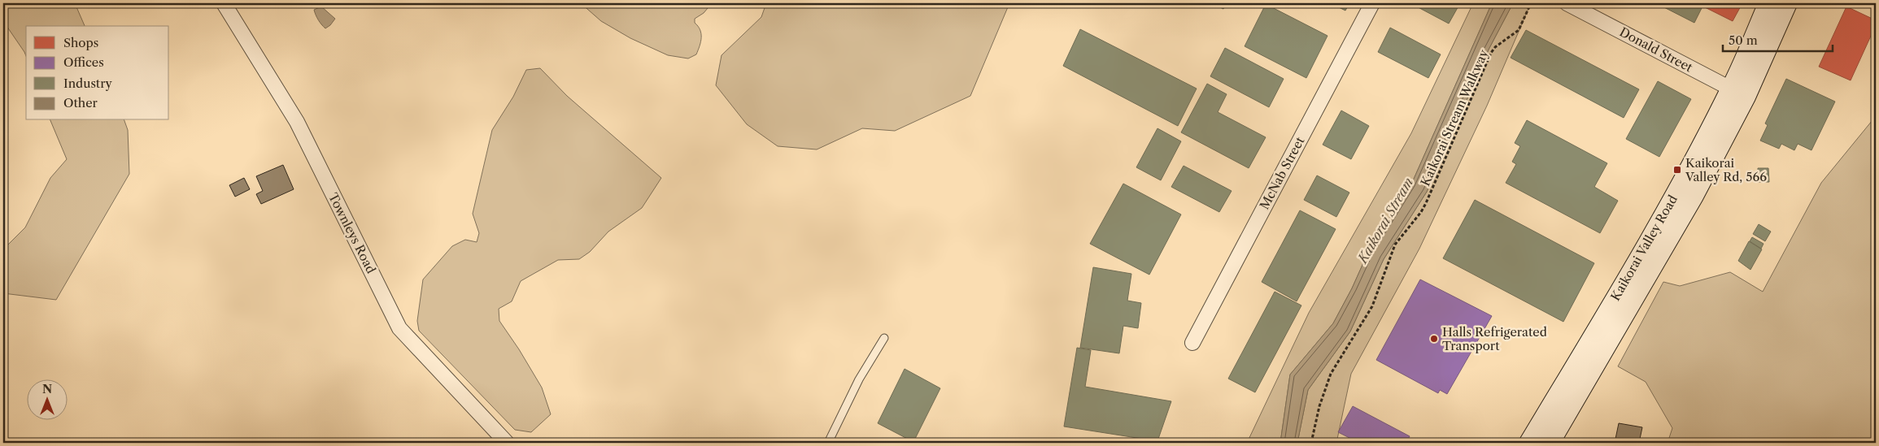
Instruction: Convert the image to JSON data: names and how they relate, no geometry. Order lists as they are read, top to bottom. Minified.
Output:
{"streets":{"main road":["Kaikorai Valley Road"],"street":["Donald Street","McNab Street","Townleys Road"],"path":["Kaikorai Stream Walkway"]},"crossings":[["Donald Street","Kaikorai Valley Road"]],"water":["Kaikorai Stream"],"places":{"transit":["Kaikorai Valley Rd, 566"],"other":["Halls Refrigerated Transport"]},"legend":["Shops","Offices","Industry","Other"],"scale_bar":"50 m","north":"top"}
